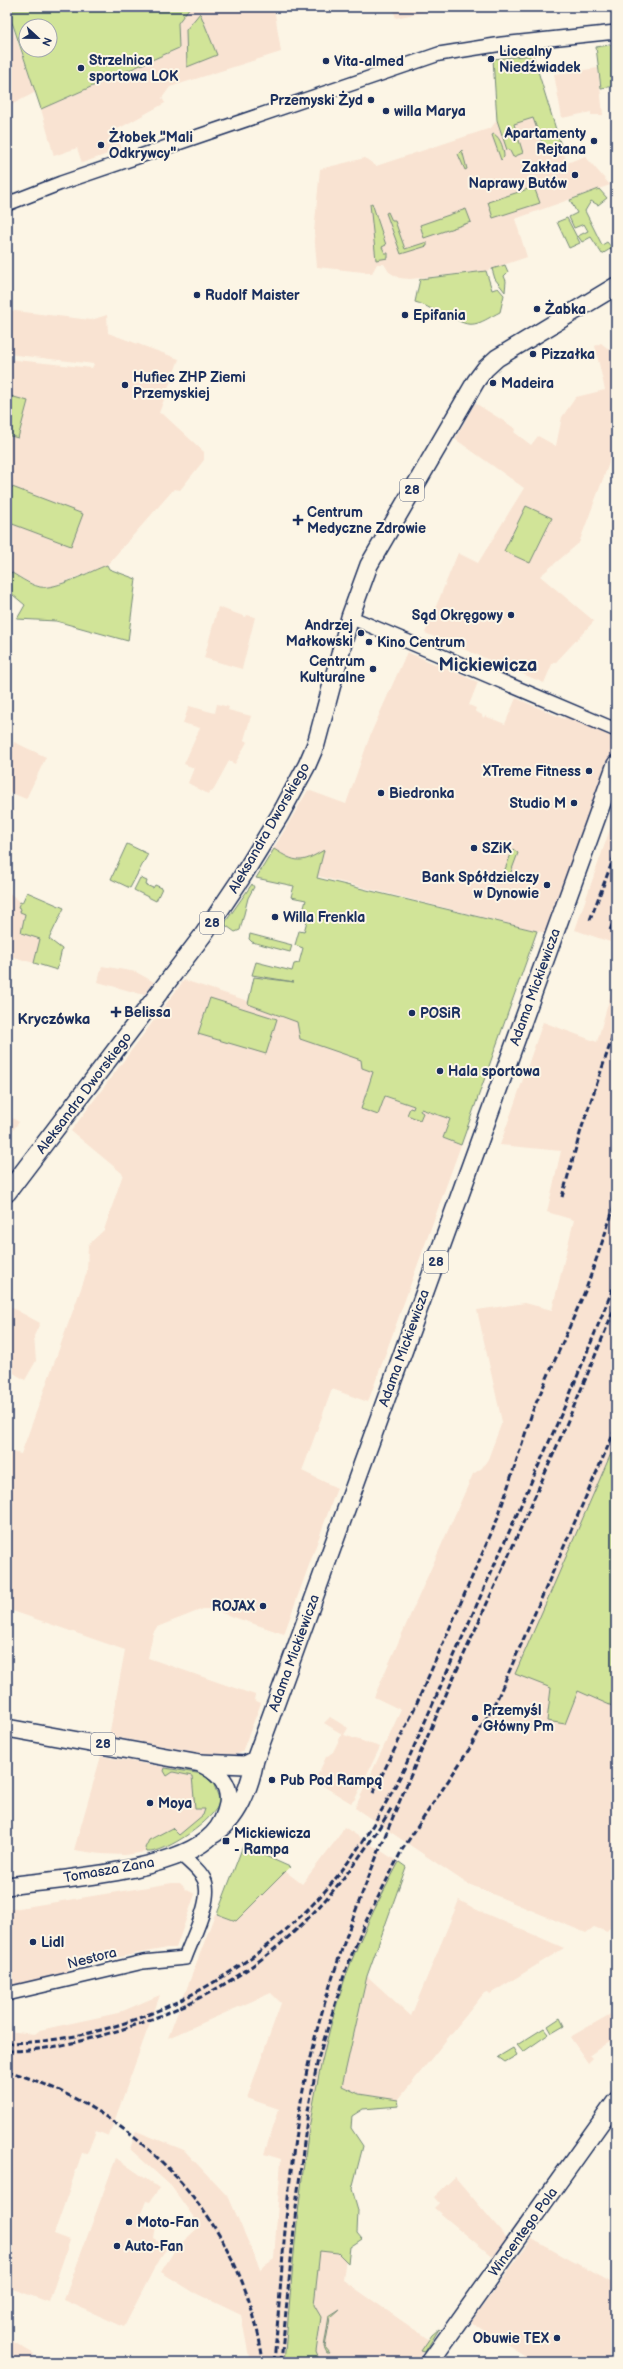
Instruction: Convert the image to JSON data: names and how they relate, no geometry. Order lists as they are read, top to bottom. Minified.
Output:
{"streets":{"main road":["28","Aleksandra Dworskiego","Adama Mickiewicza","Tomasza Zana","Wincentego Pola"],"street":["Nestora"]},"crossings":[["28","Tomasza Zana"],["Adama Mickiewicza","Tomasza Zana"],["Tomasza Zana","Nestora"]],"districts":["Mickiewicza","Kryczówka"],"places":{"other":["Licealny Niedźwiadek","Vita-almed","Strzelnica sportowa LOK","Przemyski Żyd","willa Marya","Apartamenty Rejtana","Żłobek \"Mali Odkrywcy\"","Zakład Naprawy Butów","Rudolf Maister","Żabka","Epifania","Pizzałka","Madeira","Hufiec ZHP Ziemi Przemyskiej","Sąd Okręgowy","Andrzej Małkowski","Kino Centrum","Centrum Kulturalne","XTreme Fitness","Biedronka","Studio M","SZiK","Bank Spółdzielczy w Dynowie","Willa Frenkla","POSiR","Hala sportowa","ROJAX","Przemyśl Główny Pm","Pub Pod Rampą","Moya","Lidl","Moto-Fan","Auto-Fan","Obuwie TEX"],"health":["Centrum Medyczne Zdrowie","Belissa"],"transit":["Mickiewicza - Rampa"]},"north":"right"}
